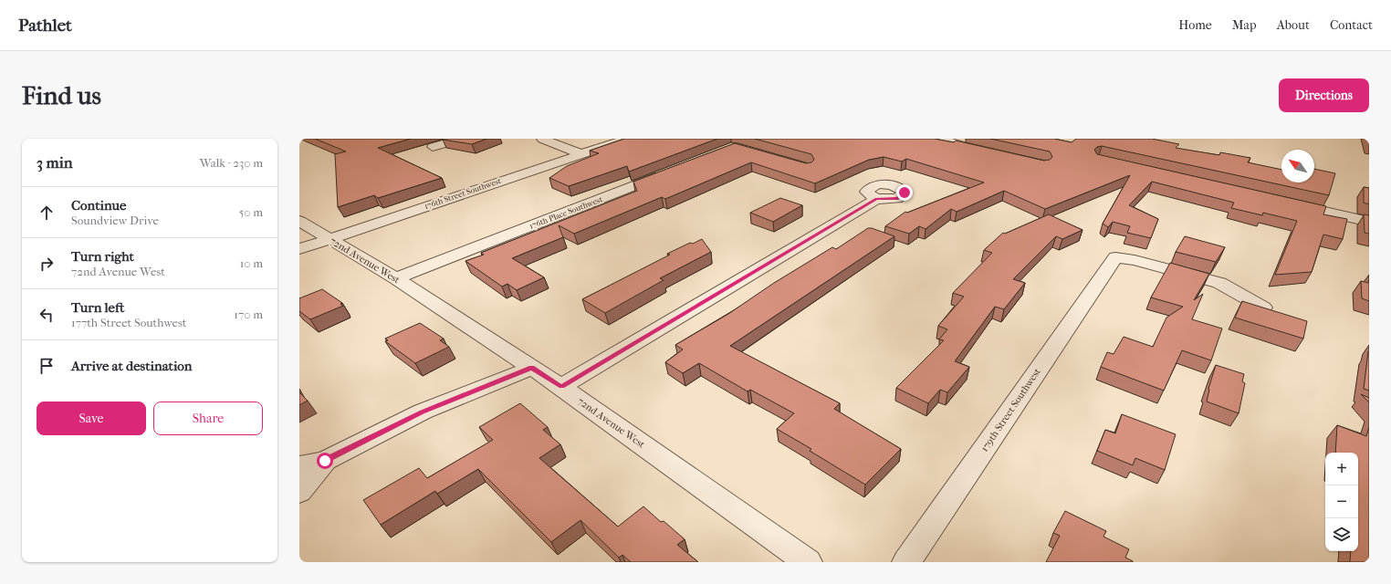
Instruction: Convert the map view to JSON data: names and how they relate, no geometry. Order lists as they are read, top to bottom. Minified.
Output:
{"streets":{"street":["176th Street Southwest","176th Place Southwest","72nd Avenue West","179th Street Southwest"]},"crossings":[["176th Street Southwest","72nd Avenue West"],["176th Place Southwest","72nd Avenue West"]],"north":"top left","page":{"header":"Pathlet","nav":["Home","Map","About","Contact"],"buttons":["Directions",["Save","Share"]],"title":"Find us","heading":["3 min","Walk · 230 m"],"list":[["Continue","Soundview Drive","50 m"],["Turn right","72nd Avenue West","10 m"],["Turn left","177th Street Southwest","170 m"],"Arrive at destination"],"map_buttons":["+","−"]}}
